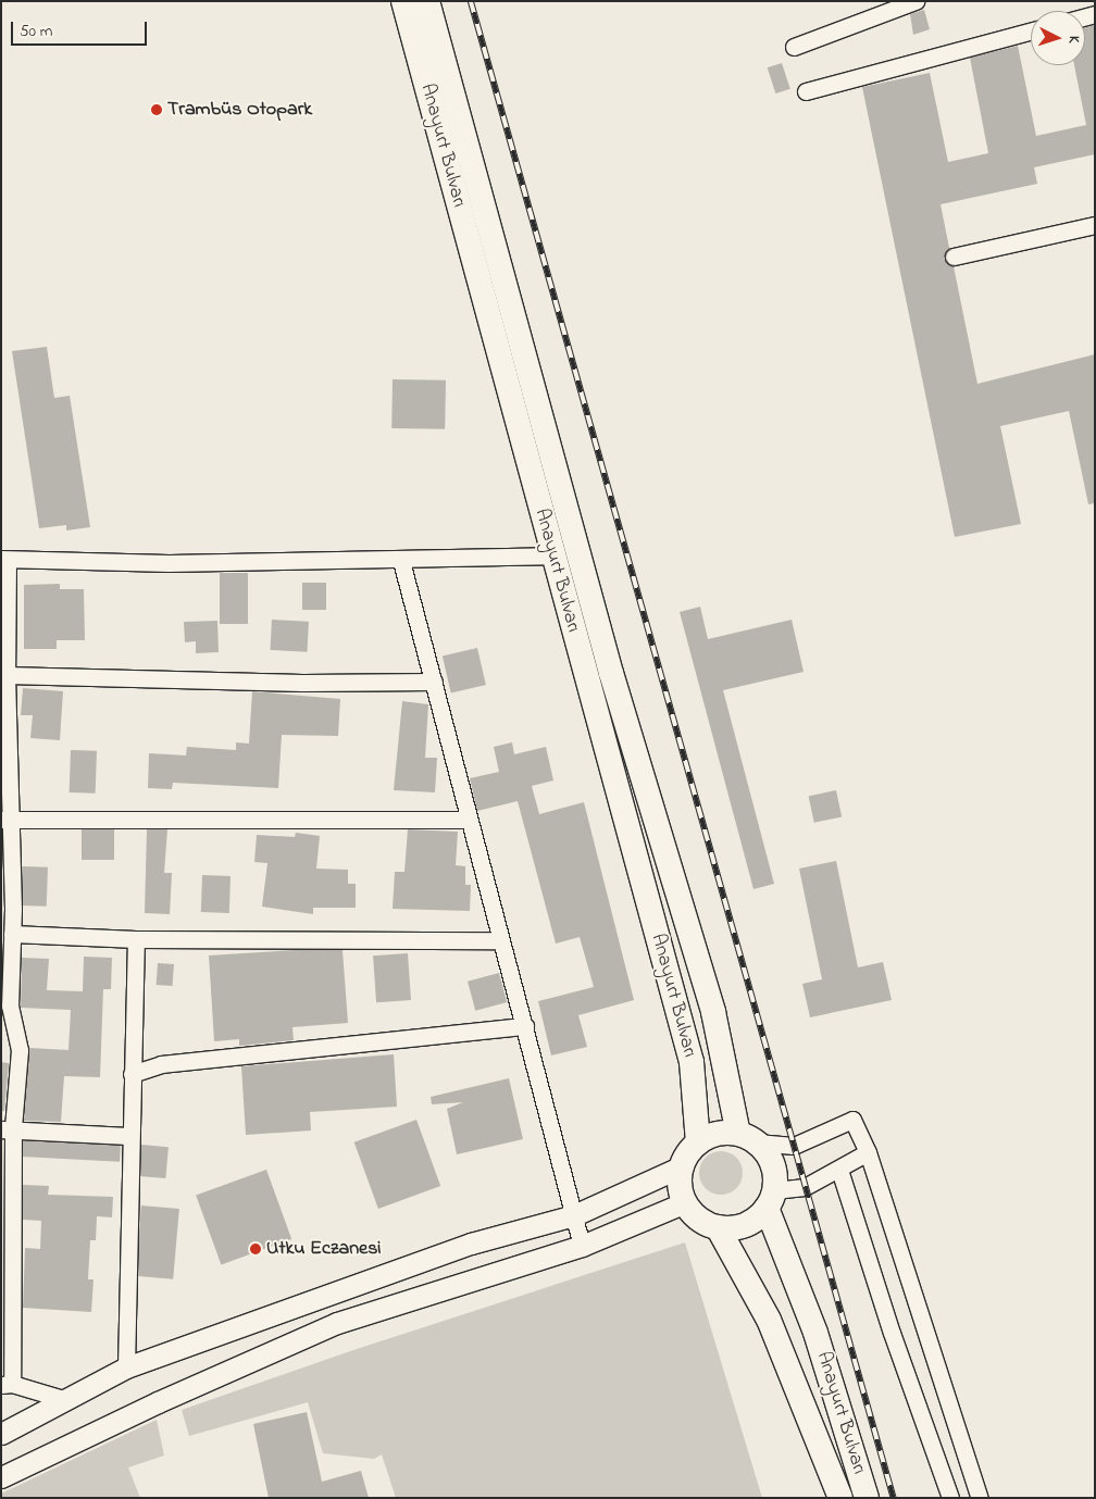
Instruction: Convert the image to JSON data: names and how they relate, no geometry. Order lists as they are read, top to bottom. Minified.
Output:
{"streets":{"main road":["Anayurt Bulvarı"]},"places":["Trambüs Otopark","Utku Eczanesi"],"scale_bar":"50 m","north":"right"}
